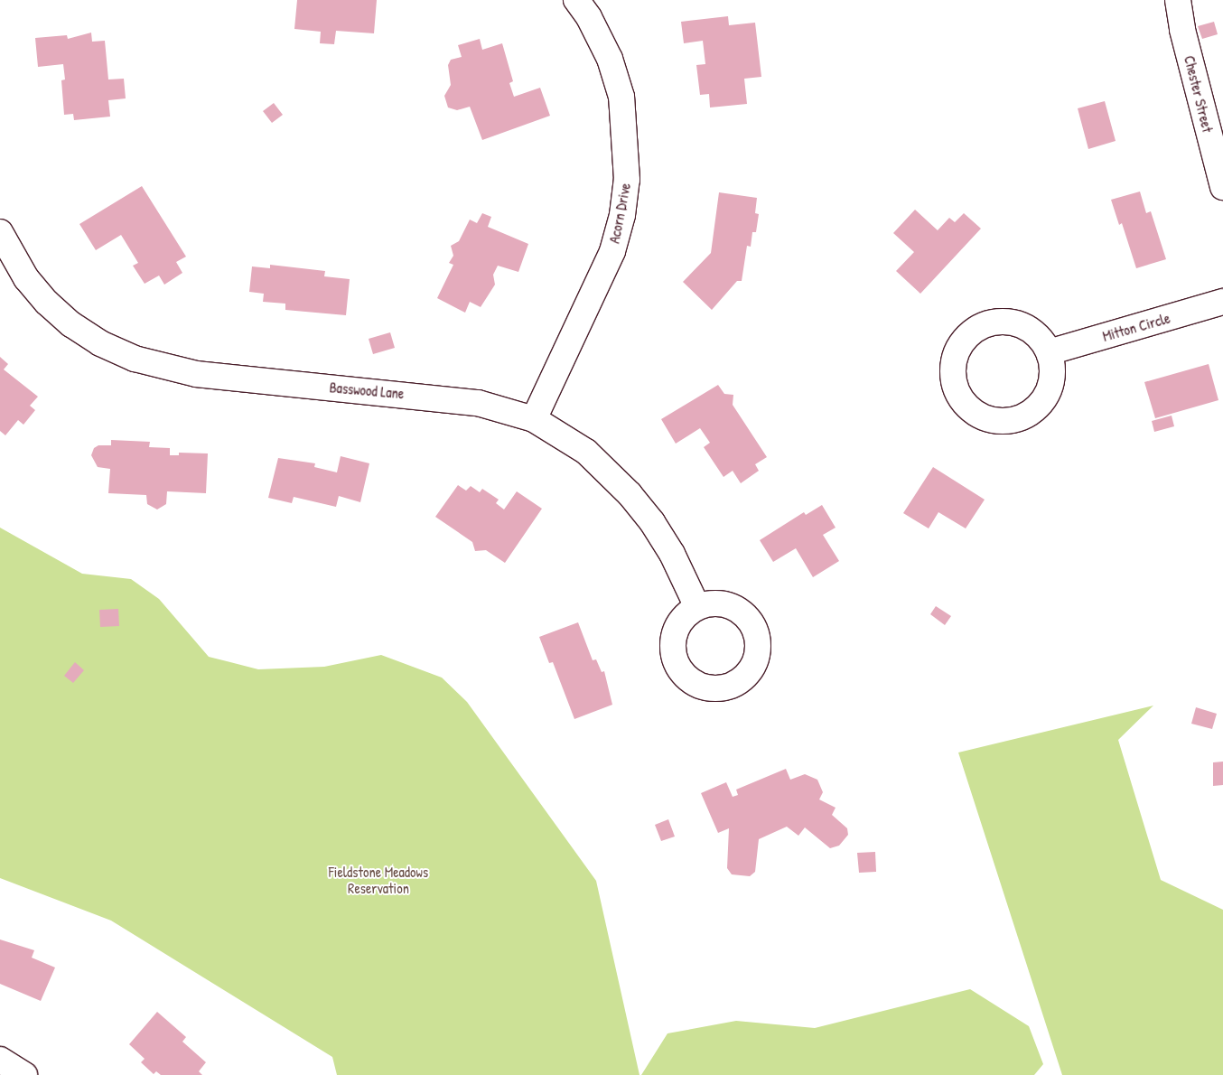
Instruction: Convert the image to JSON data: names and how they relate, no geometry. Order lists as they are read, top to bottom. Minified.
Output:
{"streets":{"street":["Chester Street","Acorn Drive","Mitton Circle","Basswood Lane"]},"crossings":[["Acorn Drive","Basswood Lane"]],"parks":["Fieldstone Meadows Reservation"]}
